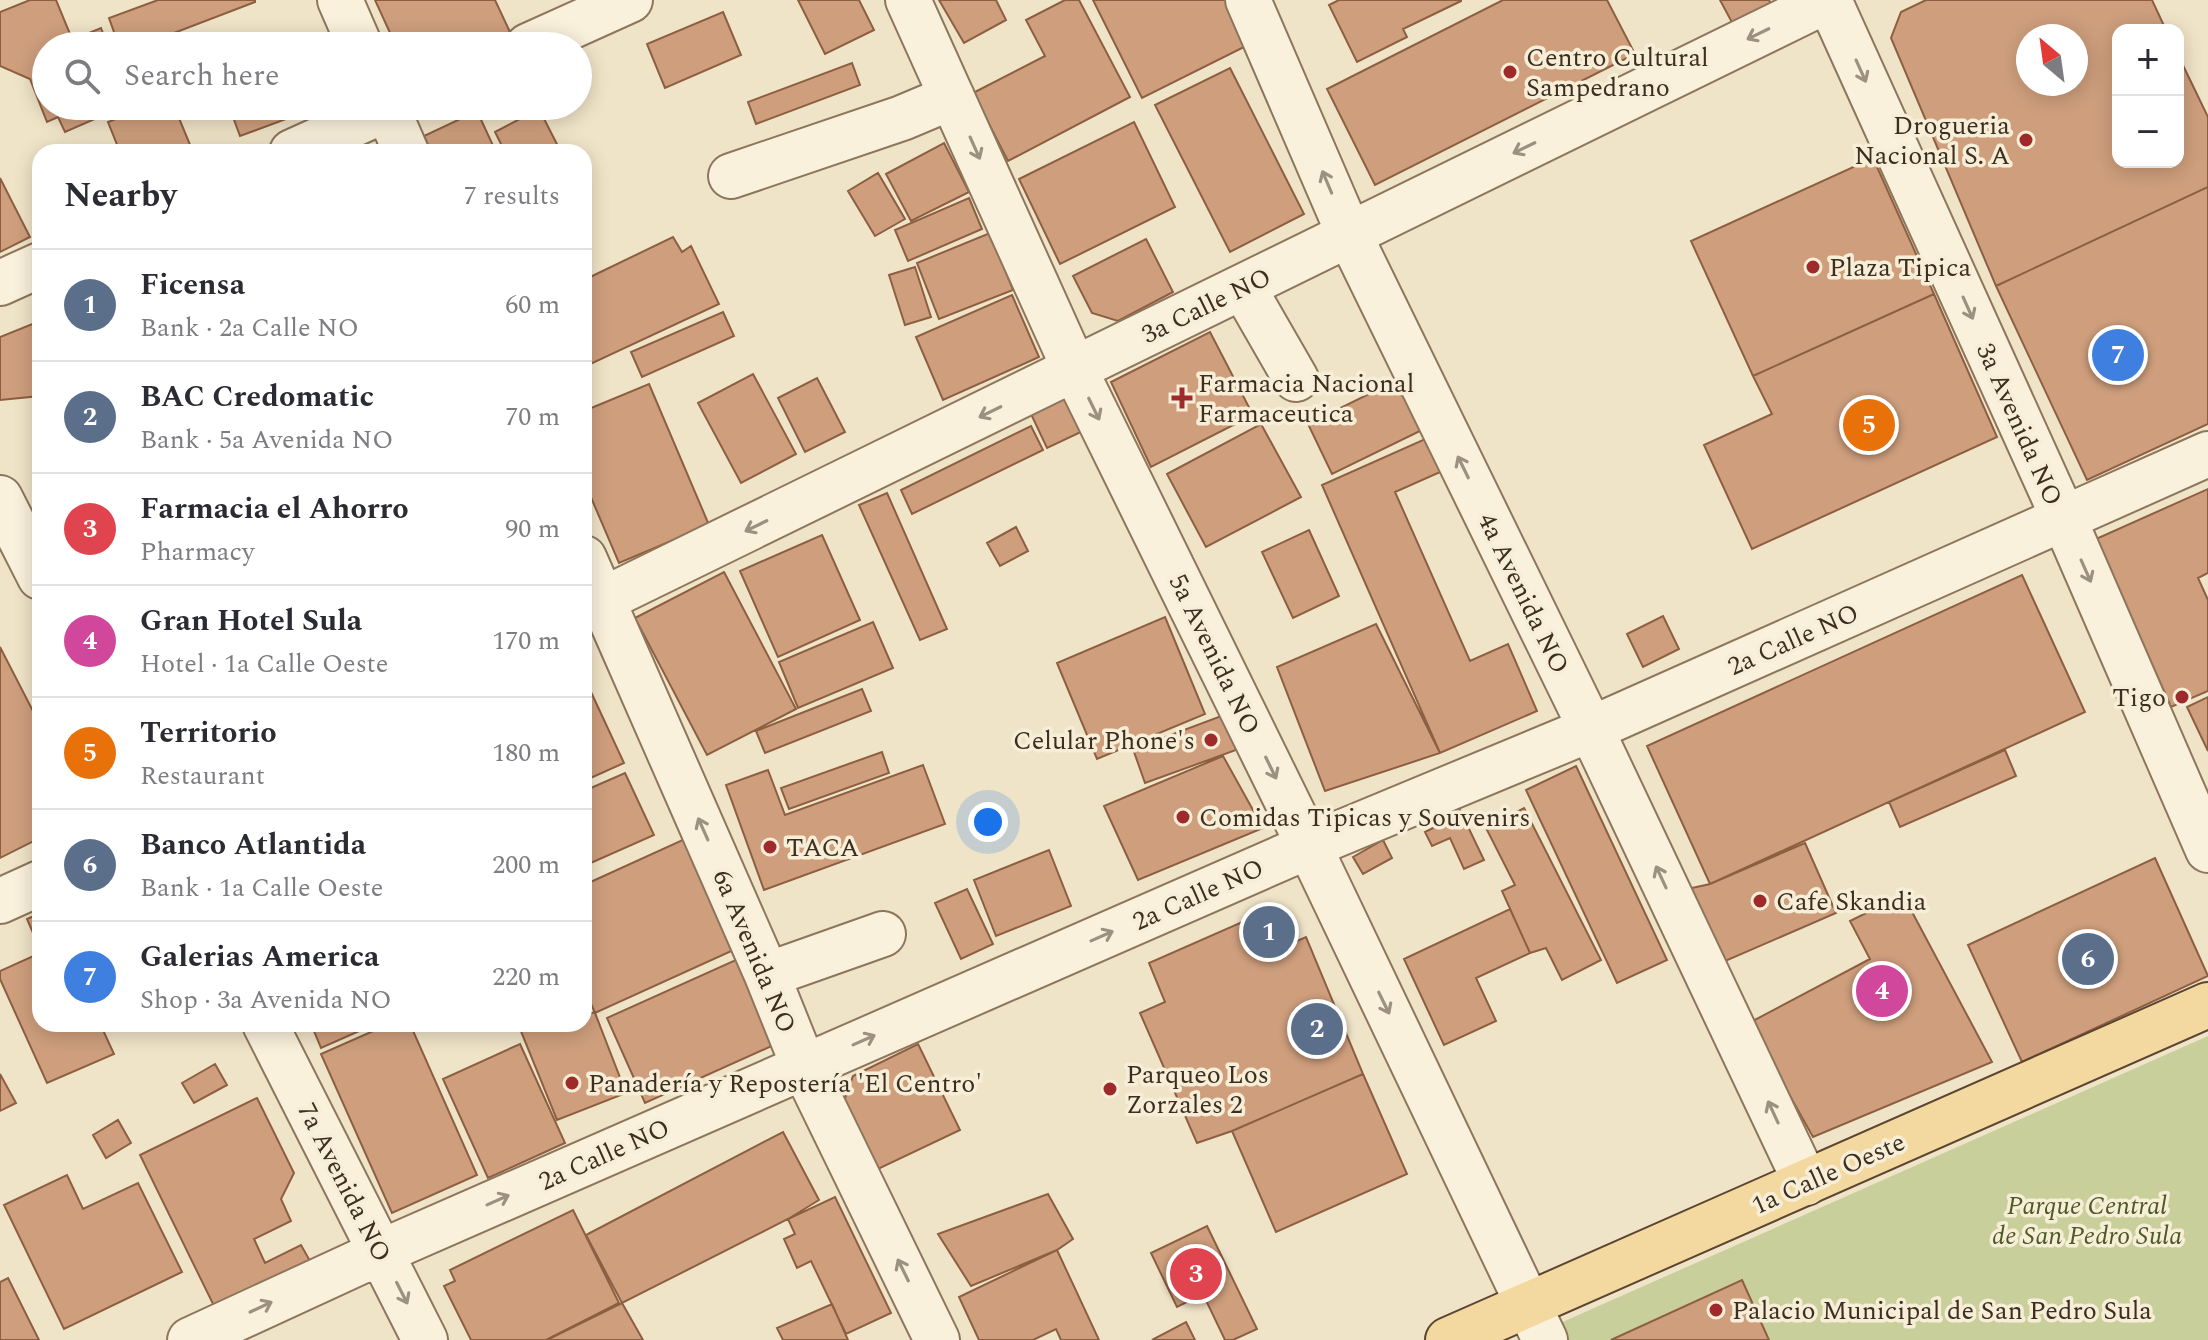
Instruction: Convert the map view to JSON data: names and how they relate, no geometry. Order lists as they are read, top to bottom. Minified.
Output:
{"streets":{"main road":["1a Calle Oeste"],"street":["3a Calle NO","3a Avenida NO","4a Avenida NO","2a Calle NO","5a Avenida NO","6a Avenida NO","7a Avenida NO"]},"crossings":[["3a Calle NO","3a Avenida NO"],["3a Calle NO","4a Avenida NO"],["3a Calle NO","5a Avenida NO"],["3a Calle NO","6a Avenida NO"],["3a Avenida NO","2a Calle NO"],["4a Avenida NO","2a Calle NO"],["4a Avenida NO","1a Calle Oeste"],["2a Calle NO","5a Avenida NO"],["2a Calle NO","6a Avenida NO"],["2a Calle NO","7a Avenida NO"],["5a Avenida NO","1a Calle Oeste"]],"one_way":["3a Calle NO","3a Avenida NO","4a Avenida NO","2a Calle NO","5a Avenida NO","6a Avenida NO"],"parks":["Parque Central de San Pedro Sula"],"places":{"other":["Centro Cultural Sampedrano","Drogueria Nacional S. A","Plaza Tipica","Tigo","Celular Phone's","Comidas Tipicas y Souvenirs","TACA","Cafe Skandia","Panadería y Repostería 'El Centro'","Parqueo Los Zorzales 2","Palacio Municipal de San Pedro Sula"],"health":["Farmacia Nacional Farmaceutica"]},"north":"top left","page":{"map_buttons":["+","−"],"search":"Search here","heading":["Nearby","7 results"],"list":[{"mark":"1","name":"Ficensa","note":"Bank · 2a Calle NO","value":"60 m"},{"mark":"2","name":"BAC Credomatic","note":"Bank · 5a Avenida NO","value":"70 m"},{"mark":"3","name":"Farmacia el Ahorro","note":"Pharmacy","value":"90 m"},{"mark":"4","name":"Gran Hotel Sula","note":"Hotel · 1a Calle Oeste","value":"170 m"},{"mark":"5","name":"Territorio","note":"Restaurant","value":"180 m"},{"mark":"6","name":"Banco Atlantida","note":"Bank · 1a Calle Oeste","value":"200 m"},{"mark":"7","name":"Galerias America","note":"Shop · 3a Avenida NO","value":"220 m"}],"pins":["7","5","1","6","4","2","3"]}}
